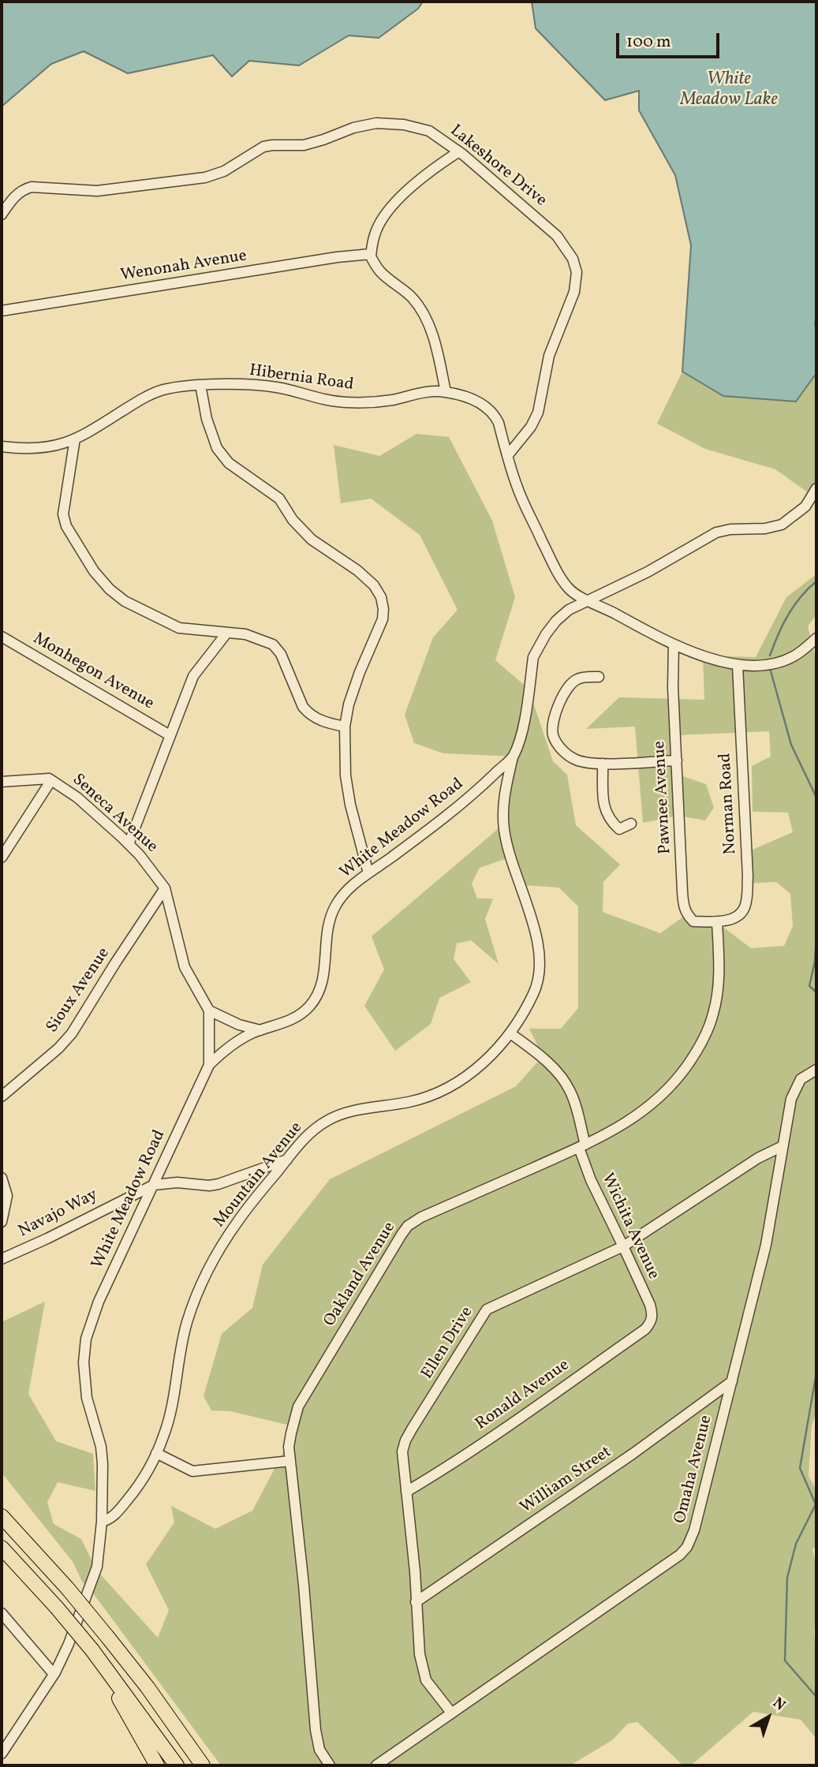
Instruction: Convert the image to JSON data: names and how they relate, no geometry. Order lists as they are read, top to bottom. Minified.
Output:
{"streets":{"street":["Lakeshore Drive","Wenonah Avenue","Hibernia Road","Monhegon Avenue","Pawnee Avenue","Norman Road","Seneca Avenue","White Meadow Road","Sioux Avenue","Mountain Avenue","Navajo Way","Wichita Avenue","Oakland Avenue","Ellen Drive","Ronald Avenue","Omaha Avenue","William Street"]},"crossings":[["Lakeshore Drive","Hibernia Road"],["Pawnee Avenue","Norman Road"],["Pawnee Avenue","Oakland Avenue"],["Norman Road","Oakland Avenue"],["Seneca Avenue","Sioux Avenue"],["White Meadow Road","Mountain Avenue"],["White Meadow Road","Navajo Way"],["Mountain Avenue","Navajo Way"],["Mountain Avenue","Wichita Avenue"],["Wichita Avenue","Oakland Avenue"],["Wichita Avenue","Ellen Drive"],["Wichita Avenue","Ronald Avenue"],["Ellen Drive","Ronald Avenue"],["Ellen Drive","Omaha Avenue"],["Ellen Drive","William Street"],["Omaha Avenue","William Street"]],"water":["White Meadow Lake"],"scale_bar":"100 m","north":"top right"}
